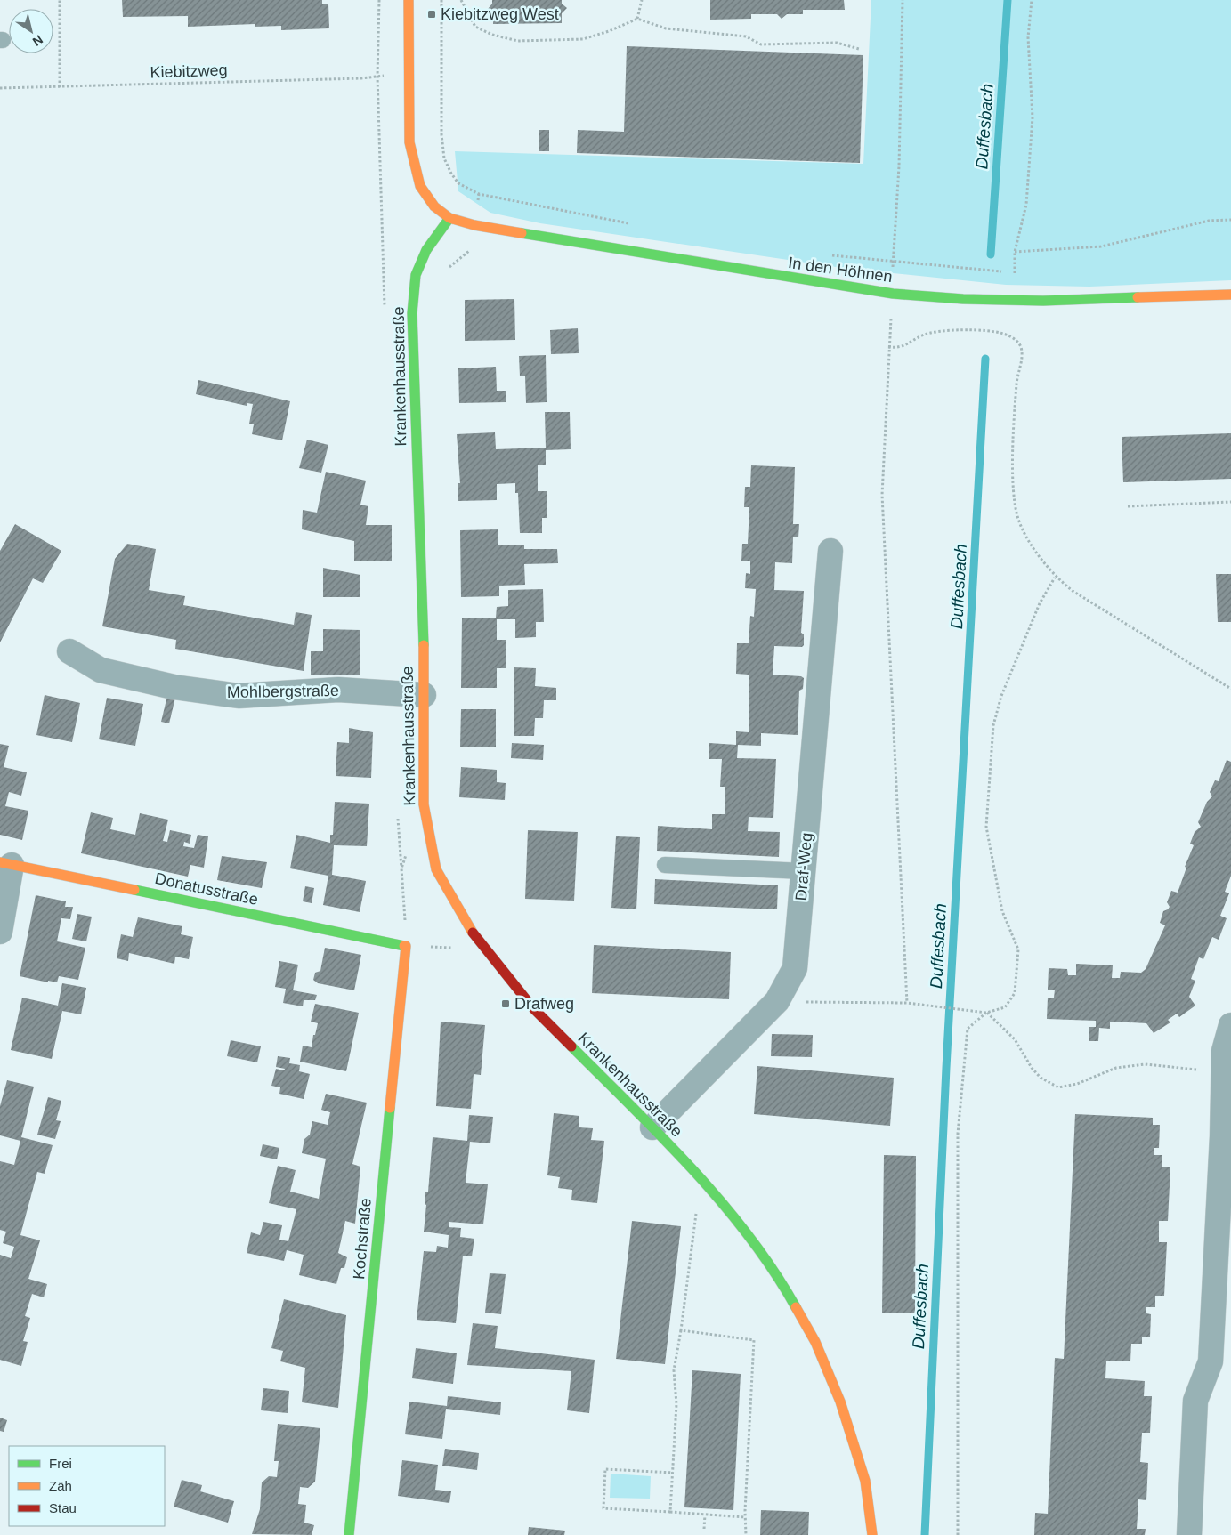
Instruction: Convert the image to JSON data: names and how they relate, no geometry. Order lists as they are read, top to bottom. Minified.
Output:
{"streets":{"street":["In den Höhnen","Krankenhausstraße","Mohlbergstraße","Draf-Weg","Donatusstraße","Kochstraße"],"path":["Kiebitzweg"]},"crossings":[["In den Höhnen","Krankenhausstraße"],["Krankenhausstraße","Mohlbergstraße"],["Krankenhausstraße","Draf-Weg"],["Donatusstraße","Kochstraße"]],"water":["Duffesbach"],"places":{"transit":["Kiebitzweg West","Drafweg"]},"legend":["Frei","Zäh","Stau"],"north":"bottom right"}
